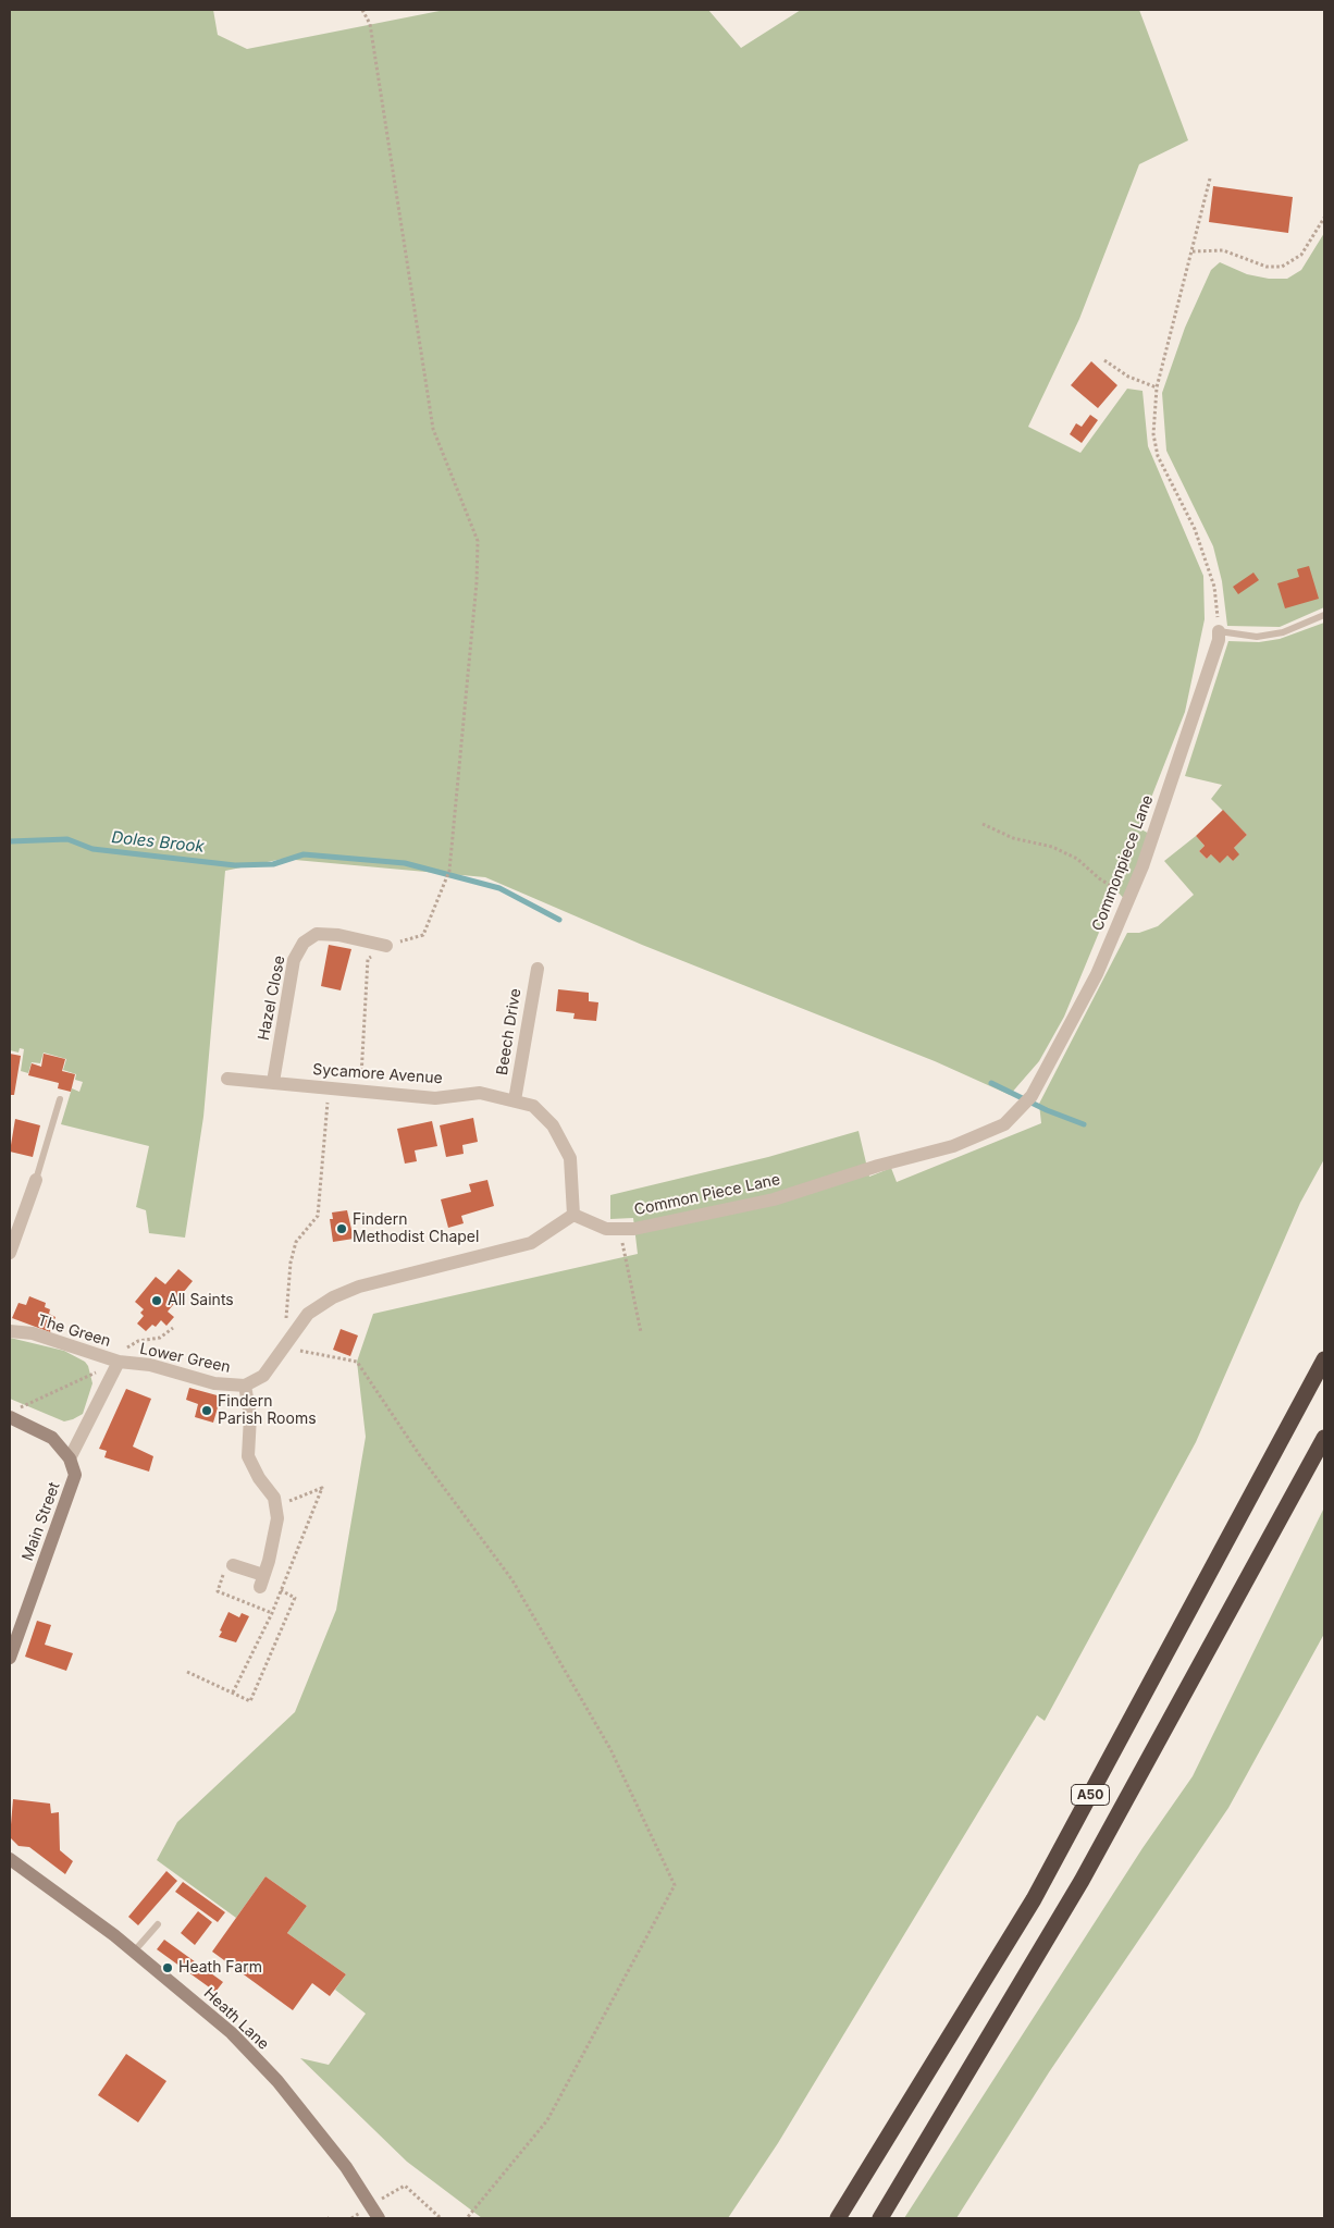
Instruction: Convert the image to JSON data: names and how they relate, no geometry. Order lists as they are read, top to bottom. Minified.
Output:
{"streets":{"highway":["A50"],"street":["Commonpiece Lane","Hazel Close","Beech Drive","Sycamore Avenue","Common Piece Lane","The Green","Lower Green","Main Street","Heath Lane"]},"crossings":[["Commonpiece Lane","Common Piece Lane"],["Hazel Close","Sycamore Avenue"],["Beech Drive","Sycamore Avenue"],["Sycamore Avenue","Common Piece Lane"],["Sycamore Avenue","Lower Green"],["Common Piece Lane","Lower Green"],["The Green","Lower Green"],["The Green","Main Street"]],"water":["Doles Brook"],"places":["Findern Methodist Chapel","All Saints","Findern Parish Rooms","Heath Farm"]}
